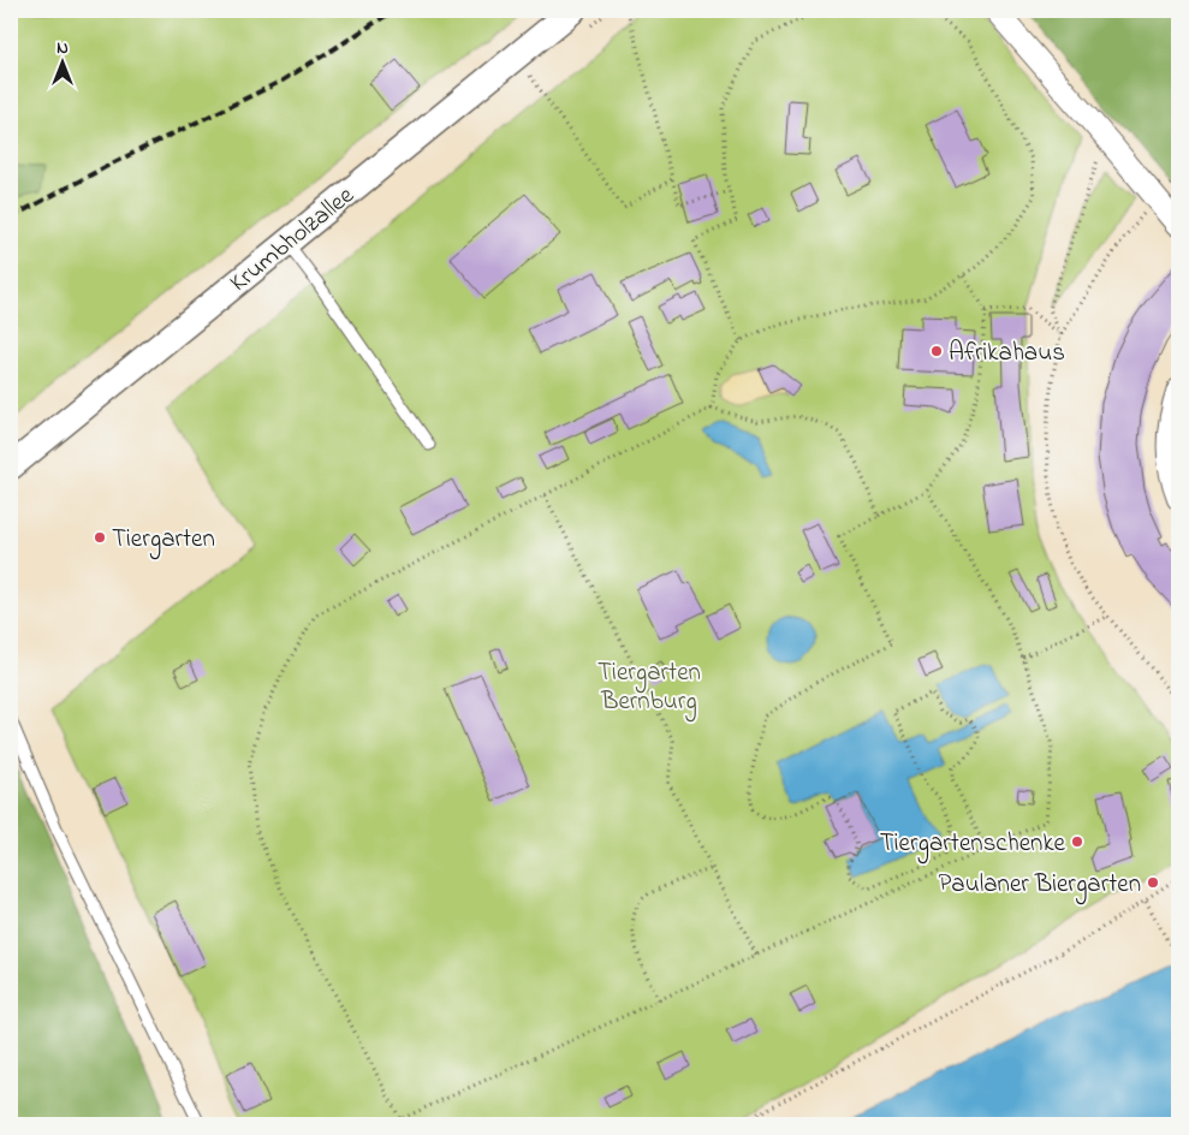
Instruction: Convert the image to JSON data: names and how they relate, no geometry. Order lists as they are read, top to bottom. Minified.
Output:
{"streets":{"street":["Krumbholzallee"]},"parks":["Tiergarten Bernburg"],"places":["Afrikahaus","Tiergarten","Tiergartenschenke","Paulaner Biergarten"],"north":"top"}
